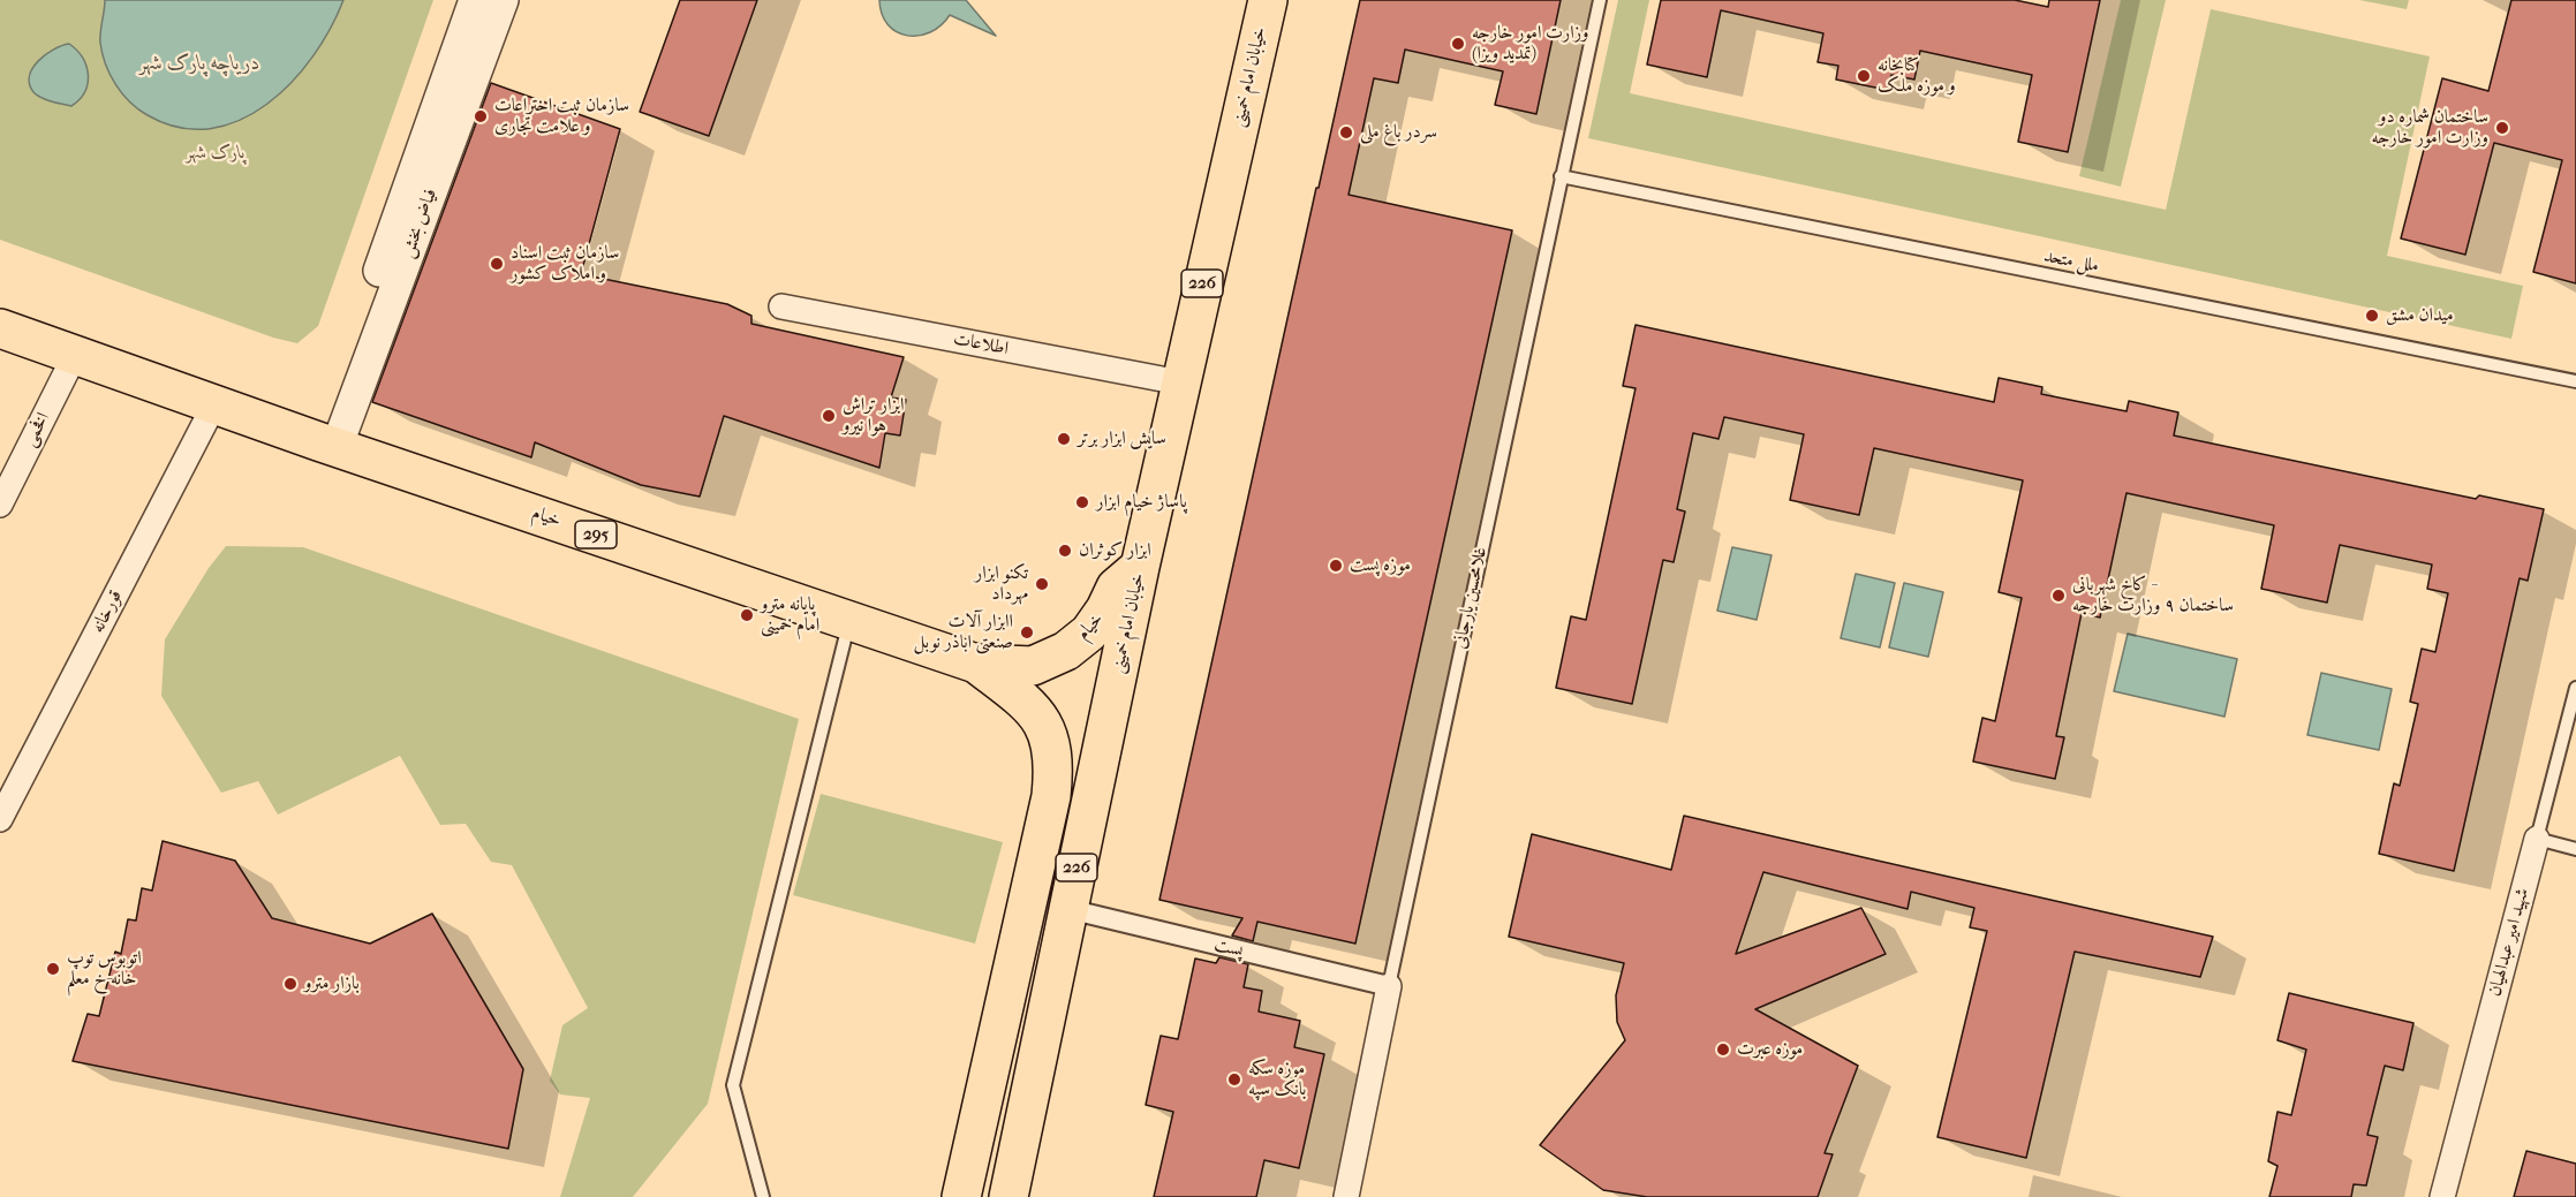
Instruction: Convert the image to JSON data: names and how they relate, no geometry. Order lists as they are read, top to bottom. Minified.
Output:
{"streets":{"main road":["خیابان امام خمینی","226","خیام","295"],"street":["فیاض بخش","اطلاعات","افخمی","غلامحسین یارجانی","قورخانه","شهید امیر عبدالهیان","پست"],"lane":["ملل متحد"]},"crossings":[["خیابان امام خمینی","اطلاعات"],["خیابان امام خمینی","خیام"],["خیابان امام خمینی","پست"],["فیاض بخش","خیام"],["ملل متحد","غلامحسین یارجانی"],["226","خیام"],["افخمی","خیام"],["خیام","قورخانه"],["غلامحسین یارجانی","پست"]],"water":["دریاچه پارک شهر"],"parks":["پارک شهر"],"places":["وزارت امور خارجه (تمدید ویزا)","کتابخانه و موزه ملک","سازمان ثبت اختراعات و علامت تجاری","ساختمان شماره دو وزارت امور خارجه","سردر باغ ملی","سازمان ثبت اسناد و املاک کشور","میدان مشق","ابزار تراش هوا نیرو","سایش ابزار برتر","پاساژ خیام ابزار","ابزار کوثران","موزه پست","تکنو ابزار مهرداد","کاخ شهربانی - ساختمان ۹ وزارت خارجه","پایانه مترو امام خمینی","اابزار آلات صنعتی اباذر نوبل","اتوبوس توپ خانه-خ معلم","بازار مترو","موزه عبرت","موزه سکه بانک سپه"]}
